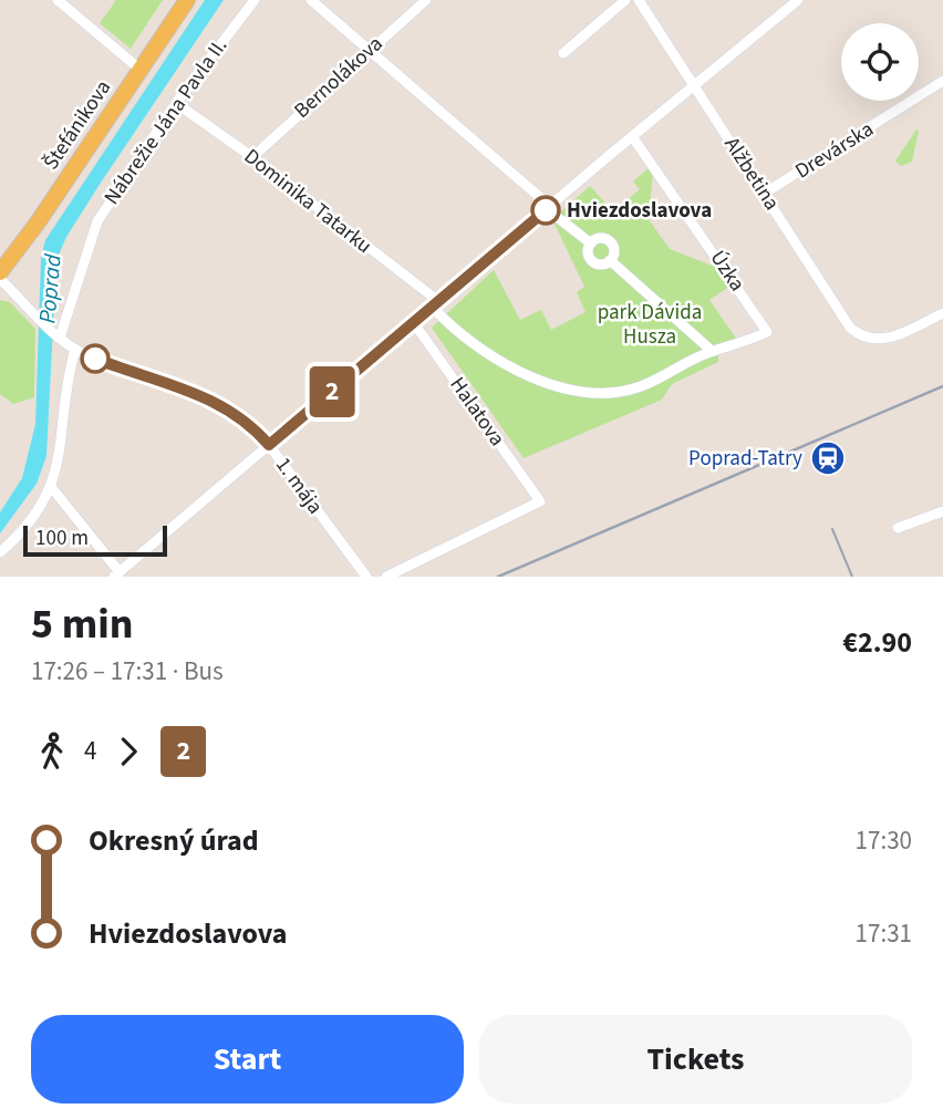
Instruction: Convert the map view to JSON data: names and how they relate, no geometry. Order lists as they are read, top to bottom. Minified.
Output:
{"streets":{"main road":["Štefánikova"],"street":["Bernolákova","Nábrežie Jána Pavla II.","Drevárska","Alžbetina","Dominika Tatarku","Úzka","Halatova","1. mája"]},"crossings":[["Bernolákova","Dominika Tatarku"],["Nábrežie Jána Pavla II.","Dominika Tatarku"],["Nábrežie Jána Pavla II.","1. mája"],["Drevárska","Alžbetina"],["Dominika Tatarku","Úzka"]],"water":["Poprad"],"parks":["park Dávida Husza"],"places":{"other":["Hviezdoslavova"],"station":["Poprad-Tatry"]},"lines":["bus line 2"],"scale_bar":"100 m","page":{"on_map":"2","scale":"100 m","heading":["5 min","17:26 – 17:31 · Bus","€2.90"],"legs":["4","2"],"list":[{"name":"Okresný úrad","value":"17:30"},{"name":"Hviezdoslavova","value":"17:31"}],"buttons":["Start","Tickets"]}}
